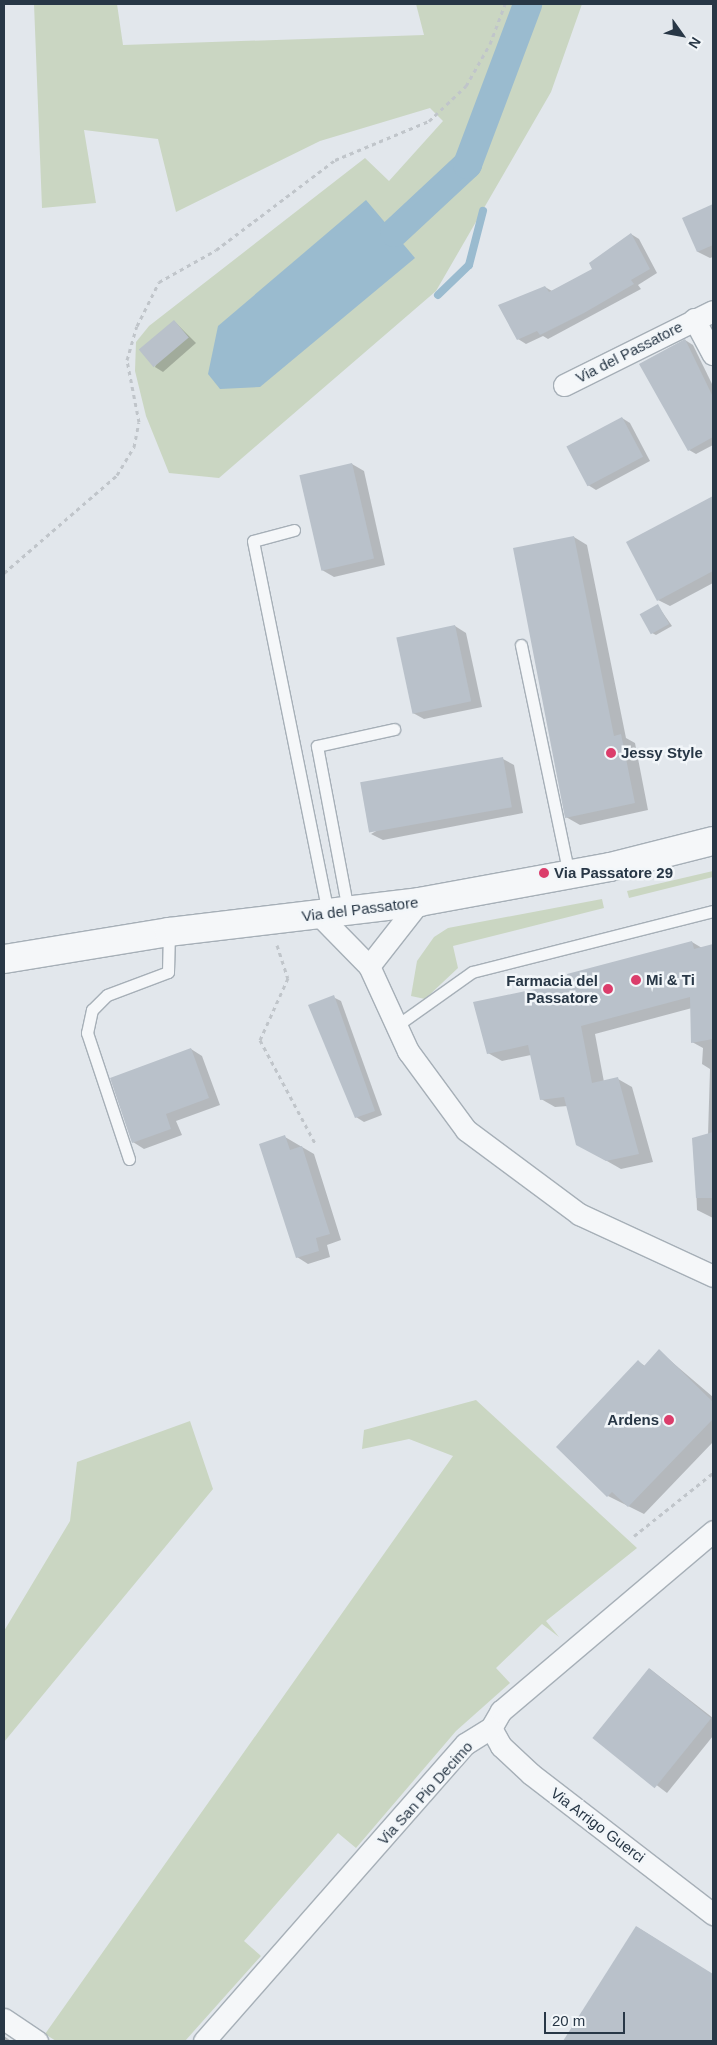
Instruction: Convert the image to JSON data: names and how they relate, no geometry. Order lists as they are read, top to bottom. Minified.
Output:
{"streets":{"street":["Via del Passatore","Via San Pio Decimo","Via Arrigo Guerci"]},"crossings":[["Via San Pio Decimo","Via Arrigo Guerci"]],"places":["Jessy Style","Via Passatore 29","Mi & Ti","Farmacia del Passatore","Ardens"],"scale_bar":"20 m","north":"bottom right"}
